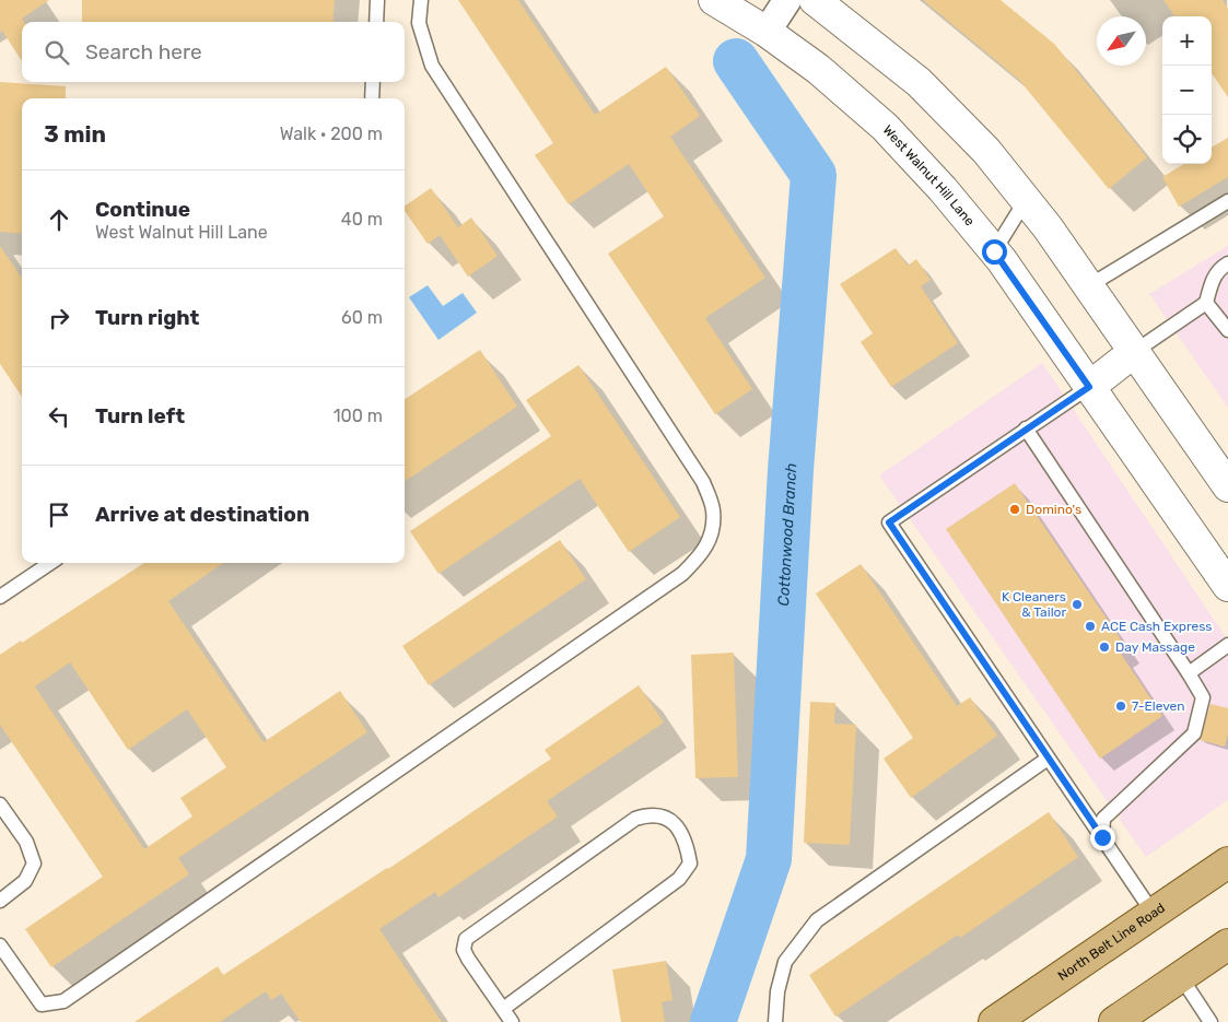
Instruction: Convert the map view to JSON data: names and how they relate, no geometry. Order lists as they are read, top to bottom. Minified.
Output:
{"streets":{"main road":["West Walnut Hill Lane","North Belt Line Road"]},"water":["Cottonwood Branch"],"places":["Domino's","K Cleaners & Tailor","ACE Cash Express","Day Massage","7-Eleven"],"north":"bottom left","page":{"map_buttons":["+","−"],"search":"Search here","heading":["3 min","Walk · 200 m"],"list":[["Continue","West Walnut Hill Lane","40 m"],["Turn right","60 m"],["Turn left","100 m"],"Arrive at destination"]}}
